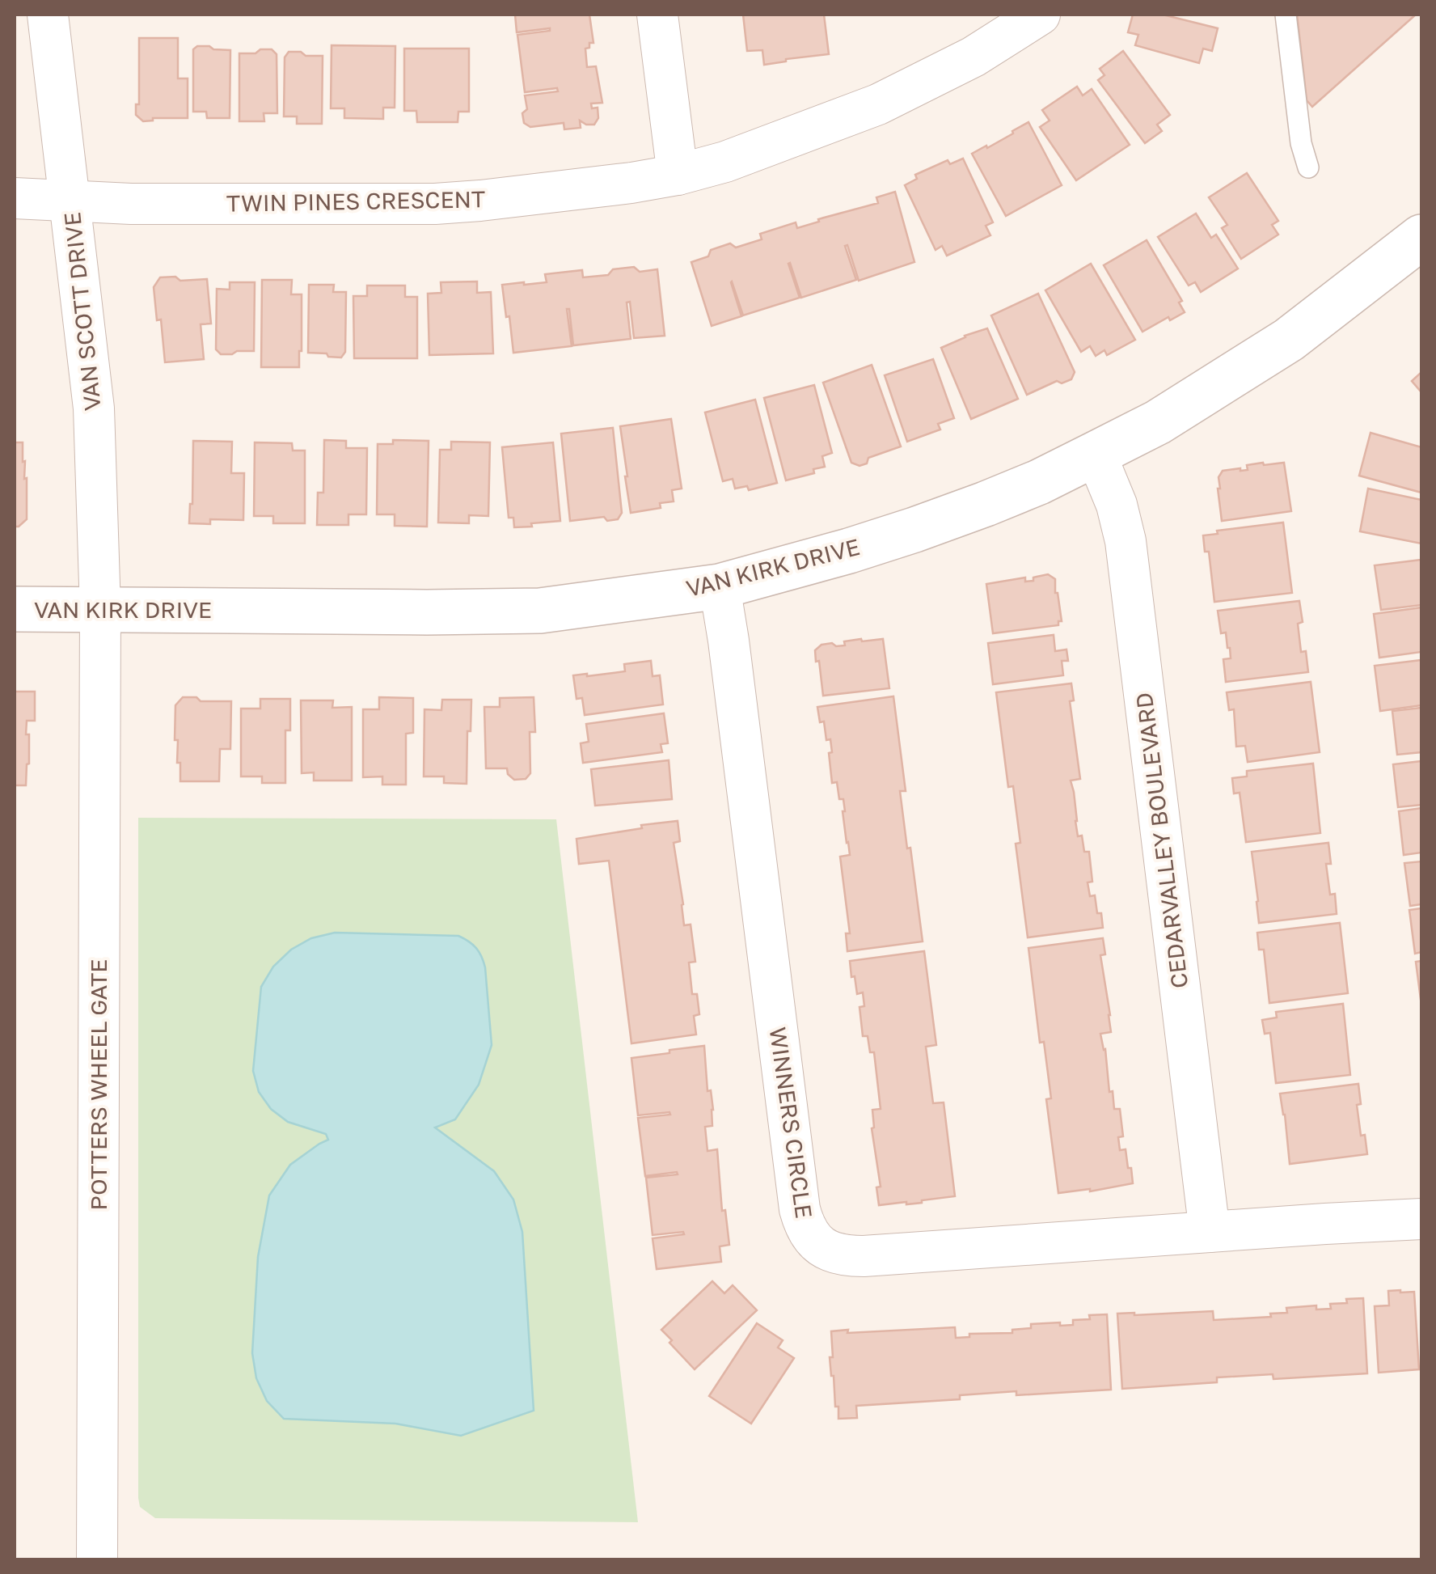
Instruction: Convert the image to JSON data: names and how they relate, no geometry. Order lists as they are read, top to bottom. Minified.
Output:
{"streets":{"street":["TWIN PINES CRESCENT","VAN SCOTT DRIVE","VAN KIRK DRIVE","CEDARVALLEY BOULEVARD","POTTERS WHEEL GATE","WINNERS CIRCLE"]},"crossings":[["TWIN PINES CRESCENT","VAN SCOTT DRIVE"],["VAN SCOTT DRIVE","VAN KIRK DRIVE"],["VAN SCOTT DRIVE","POTTERS WHEEL GATE"],["VAN KIRK DRIVE","CEDARVALLEY BOULEVARD"],["VAN KIRK DRIVE","POTTERS WHEEL GATE"],["VAN KIRK DRIVE","WINNERS CIRCLE"],["CEDARVALLEY BOULEVARD","WINNERS CIRCLE"]]}
